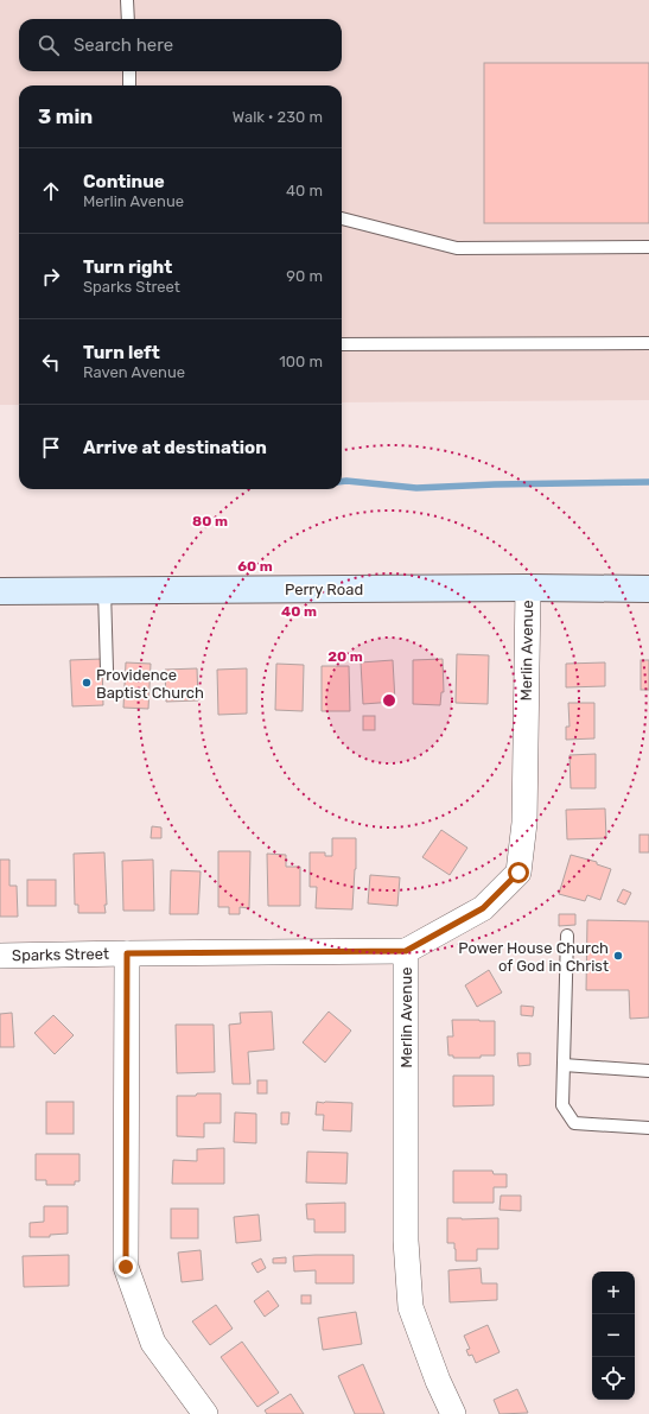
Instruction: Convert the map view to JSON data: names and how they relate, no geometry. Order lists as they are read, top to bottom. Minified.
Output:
{"streets":{"main road":["Perry Road"],"street":["Merlin Avenue","Sparks Street"]},"crossings":[["Perry Road","Merlin Avenue"],["Merlin Avenue","Sparks Street"]],"places":["Providence Baptist Church","Power House Church of God in Christ"],"page":{"search":"Search here","heading":["3 min","Walk · 230 m"],"list":[["Continue","Merlin Avenue","40 m"],["Turn right","Sparks Street","90 m"],["Turn left","Raven Avenue","100 m"],"Arrive at destination"],"map_buttons":["+","−"]},"rings":["80 m","60 m","40 m","20 m"]}
